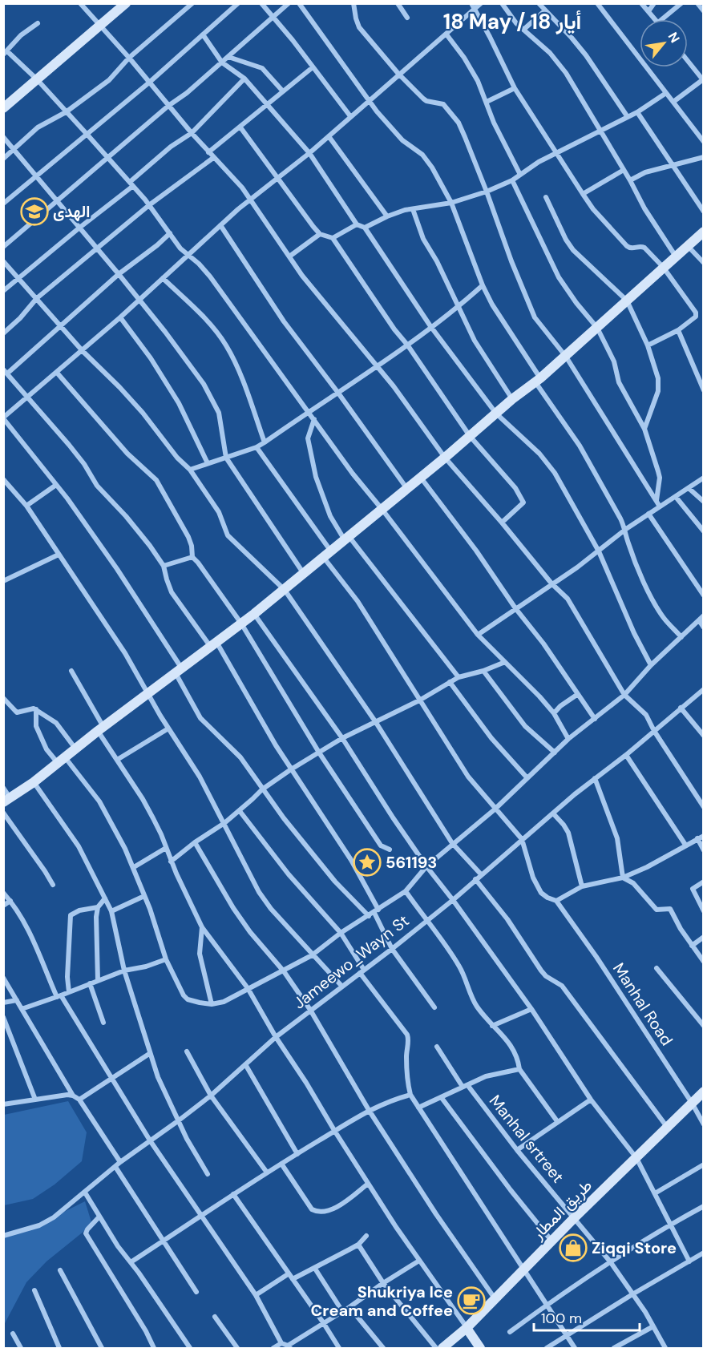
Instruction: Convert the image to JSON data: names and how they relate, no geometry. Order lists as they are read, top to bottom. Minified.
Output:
{"streets":{"street":["Jameewo_Wayn St","Manhal Road","Manhal srtreet","طريق المطار"]},"crossings":[["Jameewo_Wayn St","Manhal Road"],["Manhal Road","طريق المطار"],["Manhal srtreet","طريق المطار"]],"districts":["18 May / 18 أيار"],"places":{"school or university":["الهدى"],"place":["561193"],"shop":["Ziqqi Store"],"cafe":["Shukriya Ice Cream and Coffee"]},"scale_bar":"100 m","north":"top right"}
